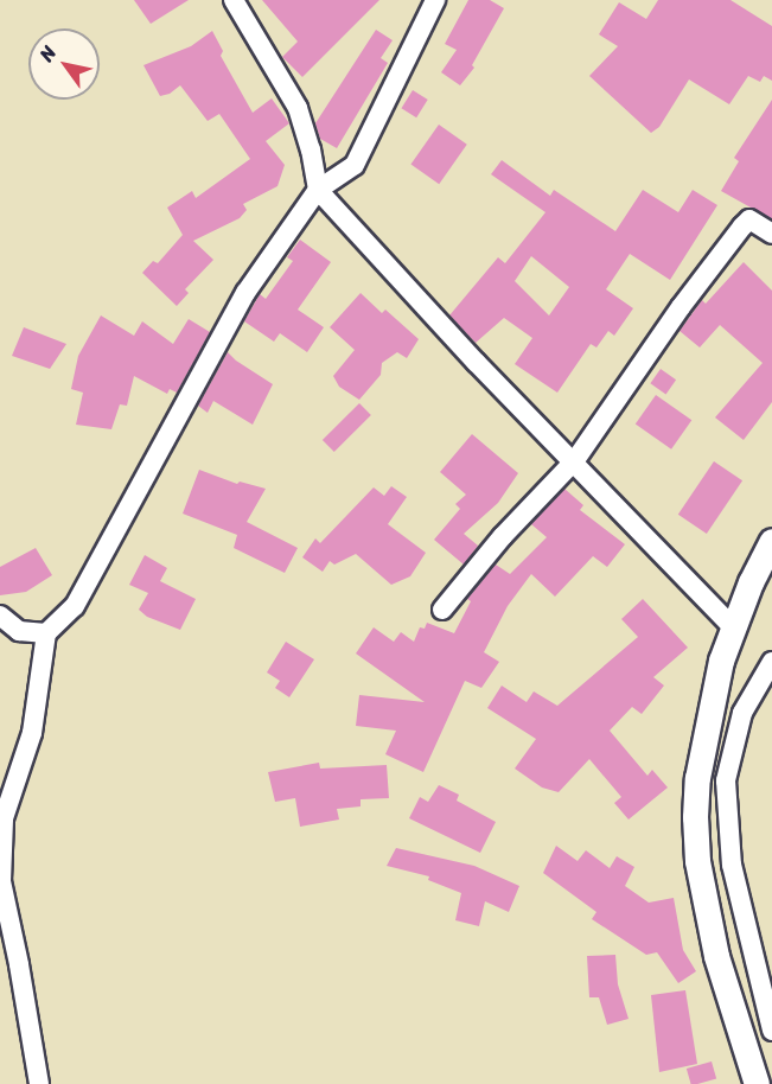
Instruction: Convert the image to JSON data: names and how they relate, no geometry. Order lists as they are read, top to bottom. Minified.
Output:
{"north":"top left"}
